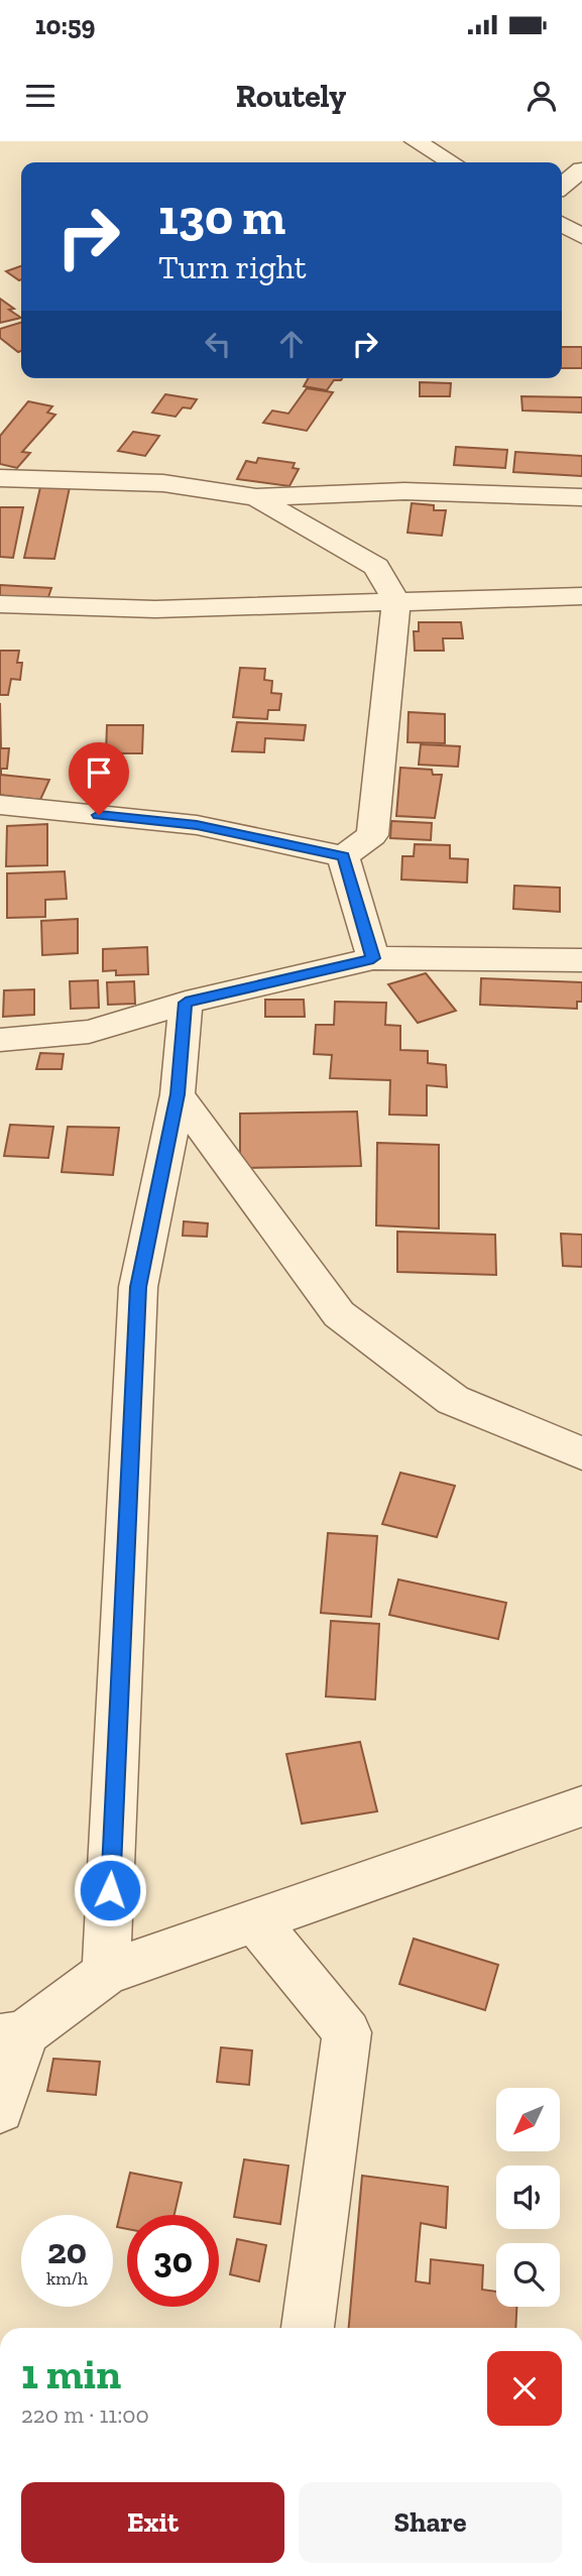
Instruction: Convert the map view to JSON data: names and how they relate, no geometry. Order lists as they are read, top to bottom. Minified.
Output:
{"north":"bottom left","page":{"status":"10:59","header":"Routely","turn":["130 m","Turn right"],"speed":"20 km/h","limit":"30","heading":["1 min","220 m · 11:00"],"buttons":["Exit","Share"]}}
